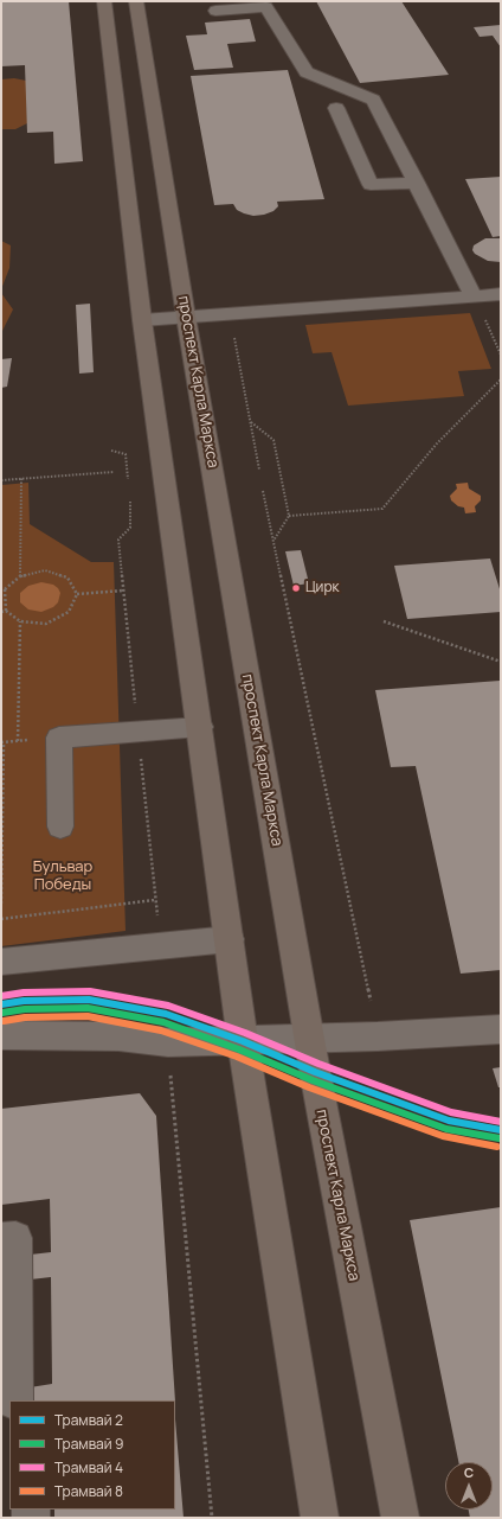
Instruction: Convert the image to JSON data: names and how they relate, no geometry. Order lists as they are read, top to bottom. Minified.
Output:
{"streets":{"main road":["проспект Карла Маркса"]},"parks":["Бульвар Победы"],"places":["Цирк"],"lines":["tram line 4","tram line 2","tram line 9","tram line 8"],"legend":["Трамвай 2","Трамвай 9","Трамвай 4","Трамвай 8"],"north":"top"}
